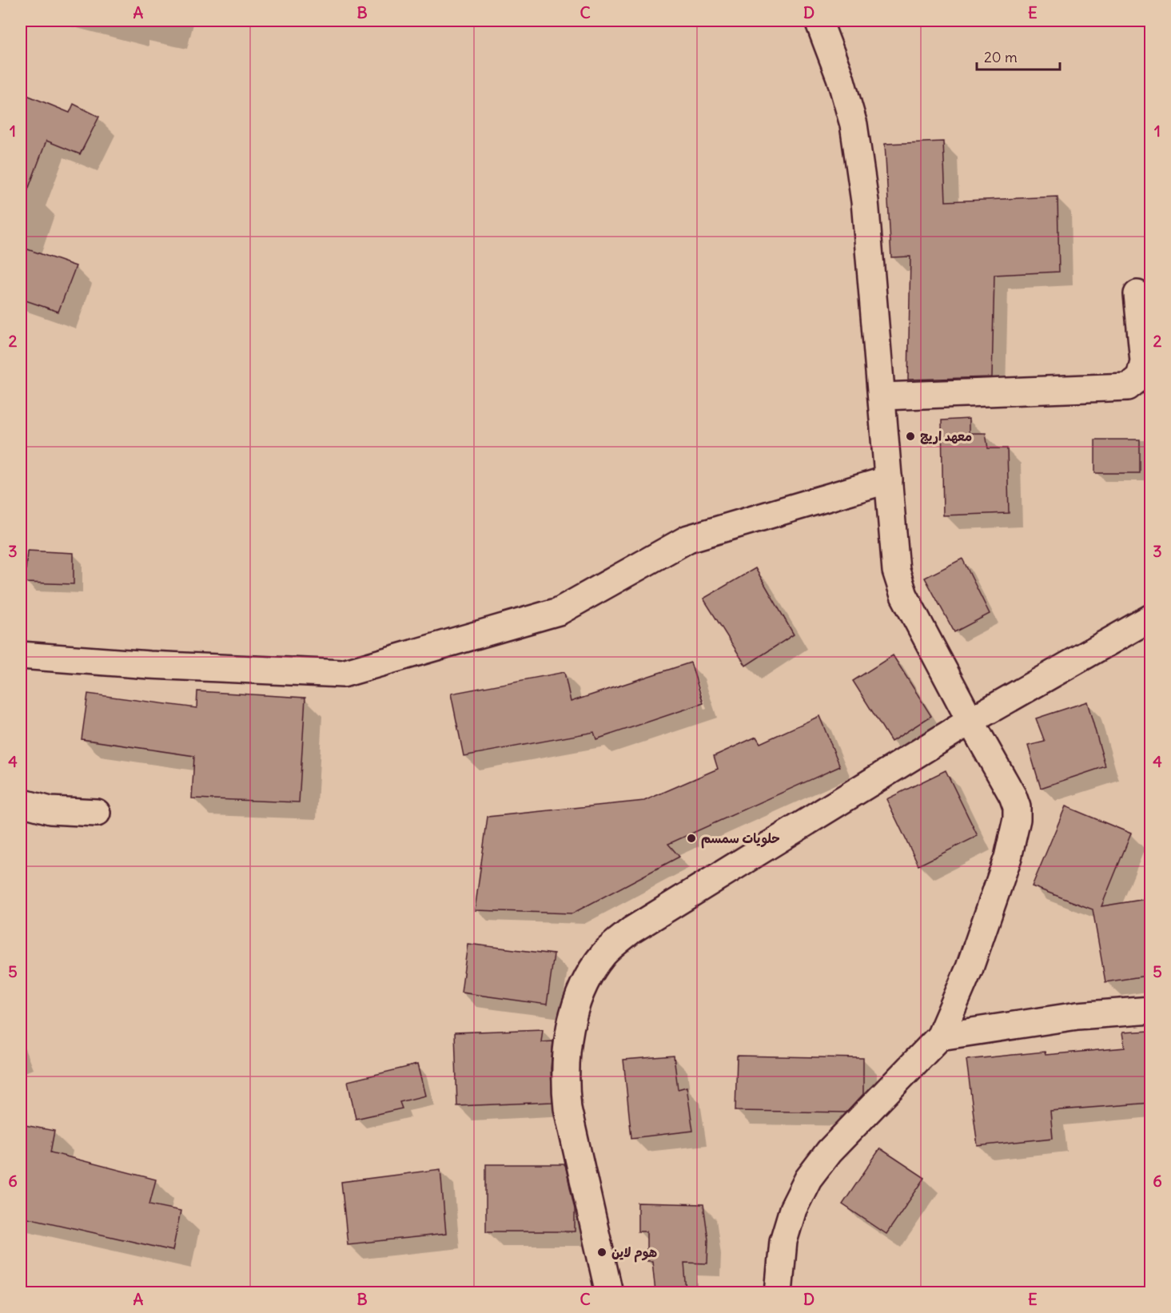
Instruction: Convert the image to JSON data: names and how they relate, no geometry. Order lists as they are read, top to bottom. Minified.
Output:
{"places":["معهد اريج","حلويات سمسم","هوم لاين"],"scale_bar":"20 m","grid":{"columns":["A","B","C","D","E"],"rows":["1","2","3","4","5","6"]}}
